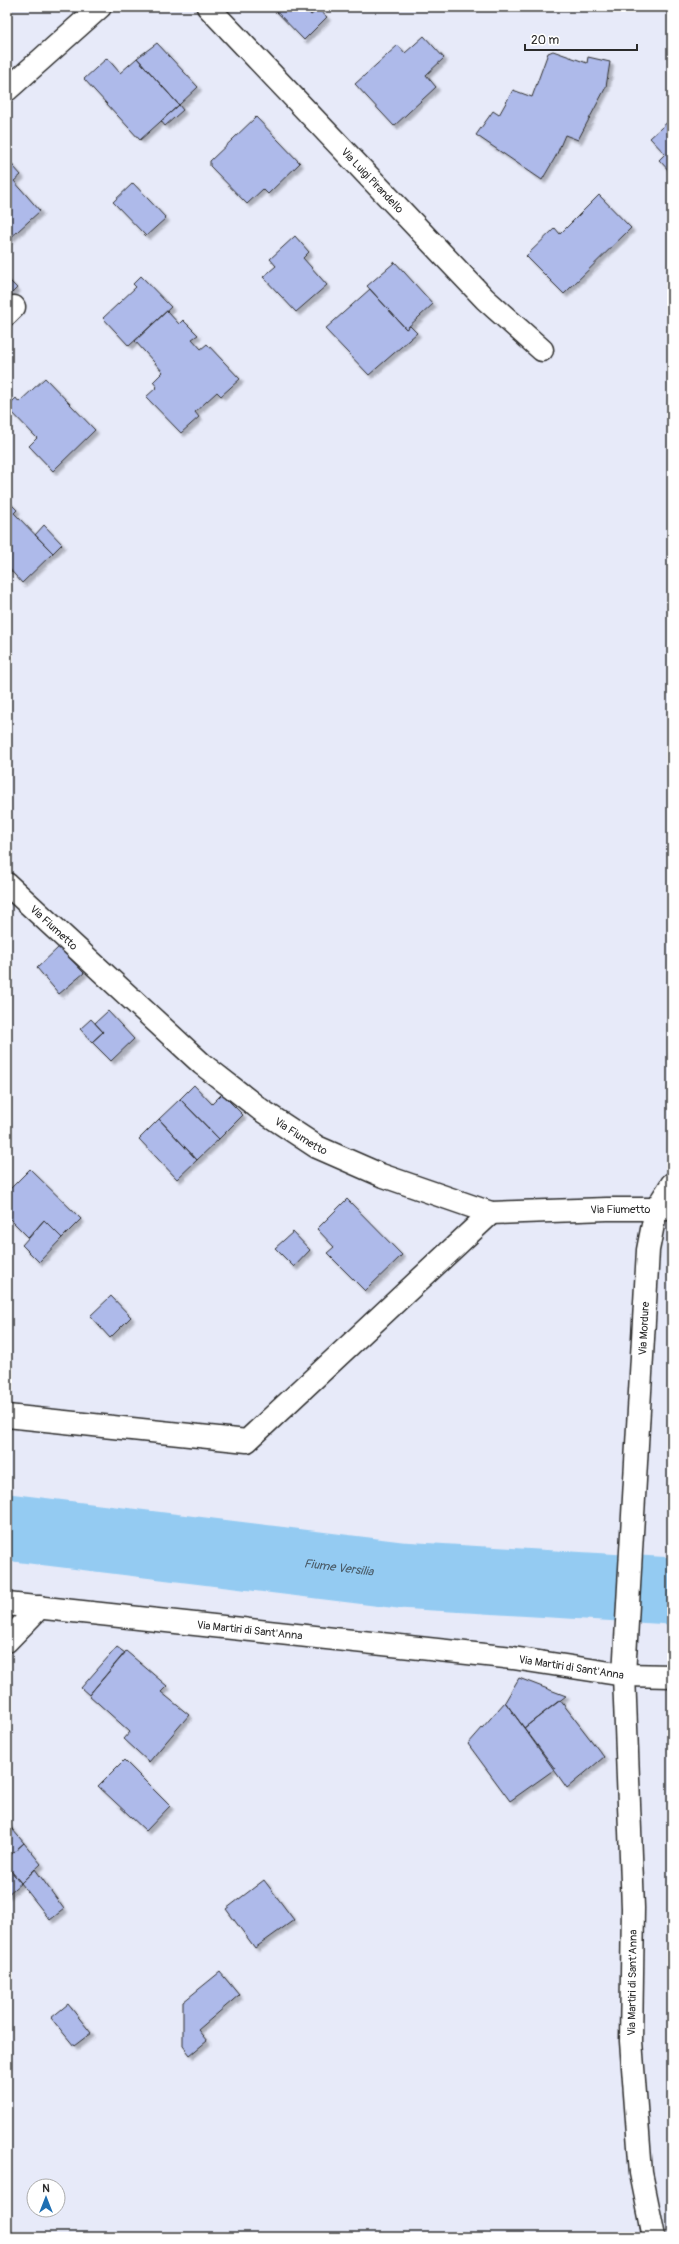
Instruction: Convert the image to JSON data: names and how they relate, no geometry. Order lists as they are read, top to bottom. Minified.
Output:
{"streets":{"street":["Via Luigi Pirandello","Via Fiumetto","Via Mordure","Via Martiri di Sant'Anna"]},"crossings":[["Via Fiumetto","Via Mordure"],["Via Mordure","Via Martiri di Sant'Anna"]],"water":["Fiume Versilia"],"scale_bar":"20 m","north":"top"}
